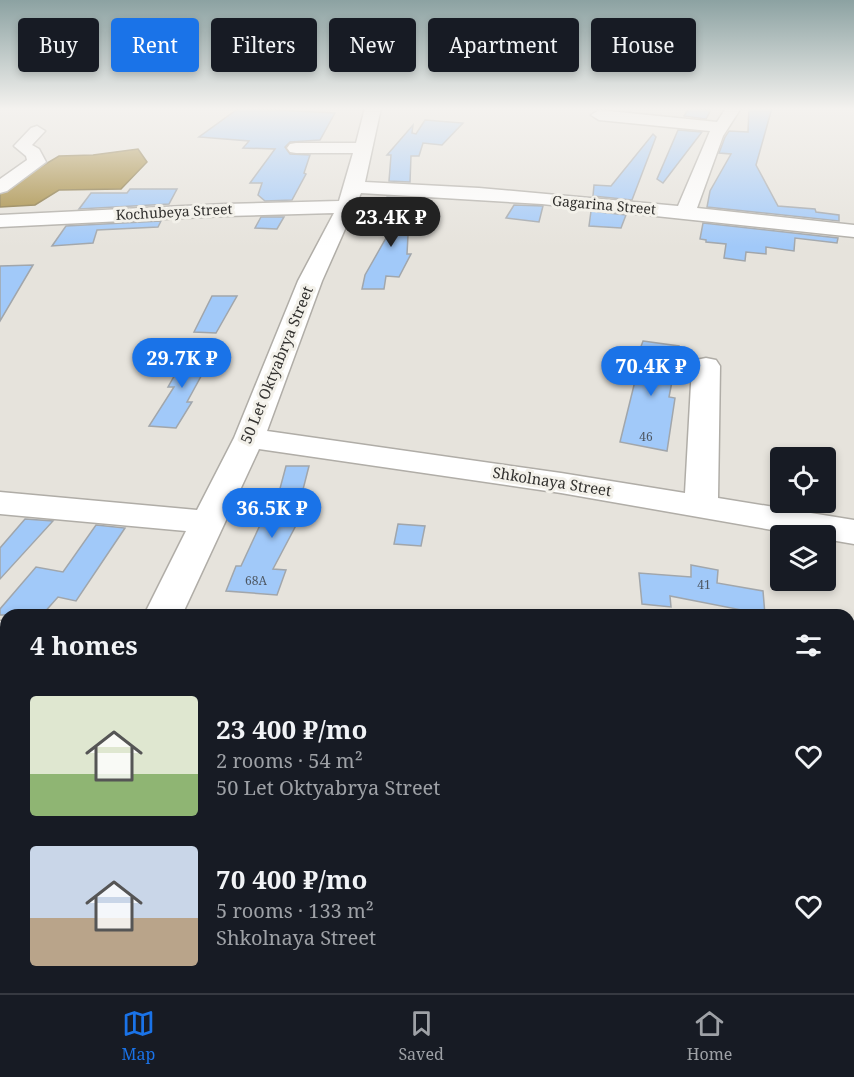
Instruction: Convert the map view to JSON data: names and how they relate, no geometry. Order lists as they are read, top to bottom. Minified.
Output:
{"streets":{"street":["Gagarina Street","Kochubeya Street","50 Let Oktyabrya Street","Shkolnaya Street"]},"crossings":[["Gagarina Street","Kochubeya Street"],["Gagarina Street","50 Let Oktyabrya Street"],["Kochubeya Street","50 Let Oktyabrya Street"],["50 Let Oktyabrya Street","Shkolnaya Street"]],"house_numbers":["46","68А","41"],"page":{"chip":["Buy","Rent","Filters","New","Apartment","House"],"price":["23.4K ₽","29.7K ₽","70.4K ₽","36.5K ₽"],"heading":"4 homes","list":[{"name":"23 400 ₽/mo","note":"2 rooms · 54 m² · 50 Let Oktyabrya Street"},{"name":"70 400 ₽/mo","note":"5 rooms · 133 m² · Shkolnaya Street"}],"tabs":["Map","Saved","Home"]}}
